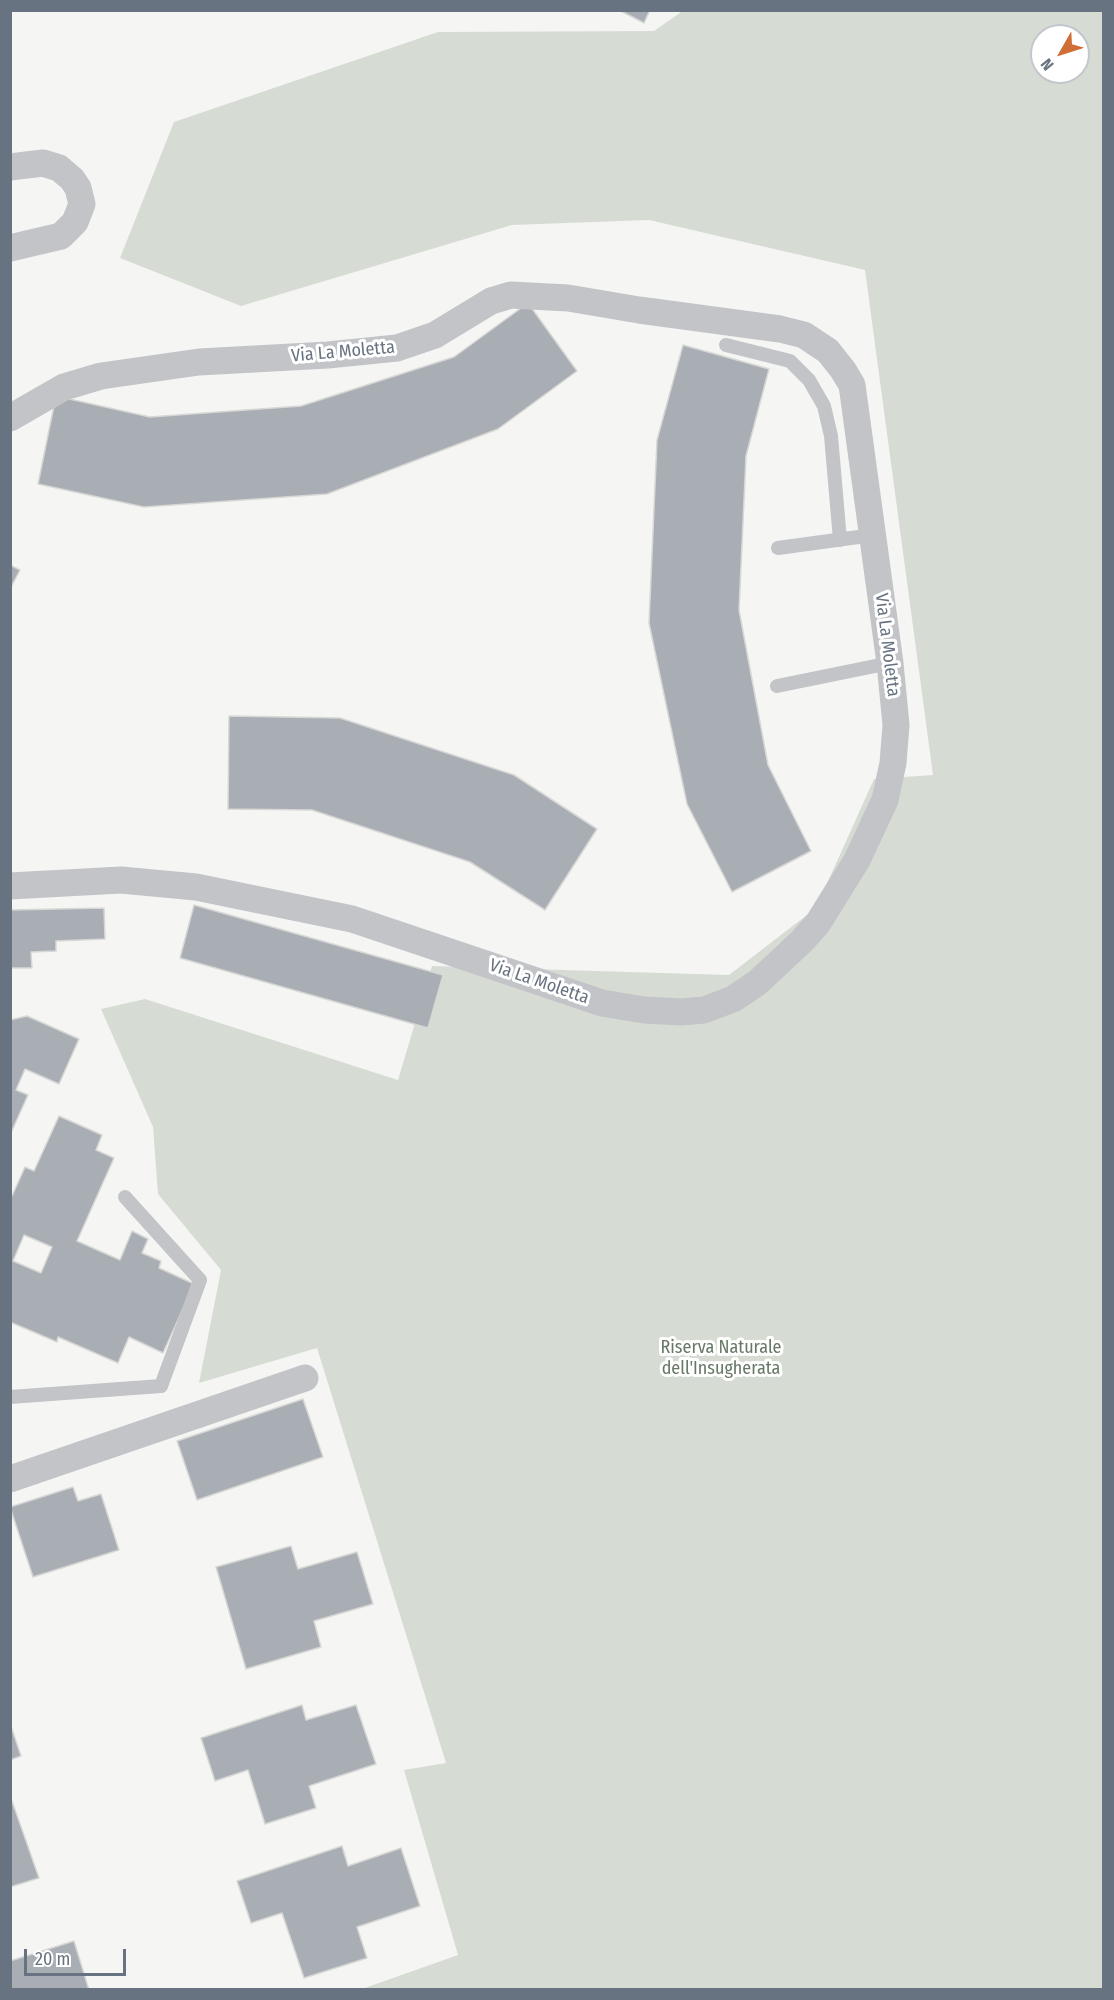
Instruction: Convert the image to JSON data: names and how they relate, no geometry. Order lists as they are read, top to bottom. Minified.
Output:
{"streets":{"street":["Via La Moletta"]},"parks":["Riserva Naturale dell'Insugherata"],"scale_bar":"20 m","north":"bottom left"}
